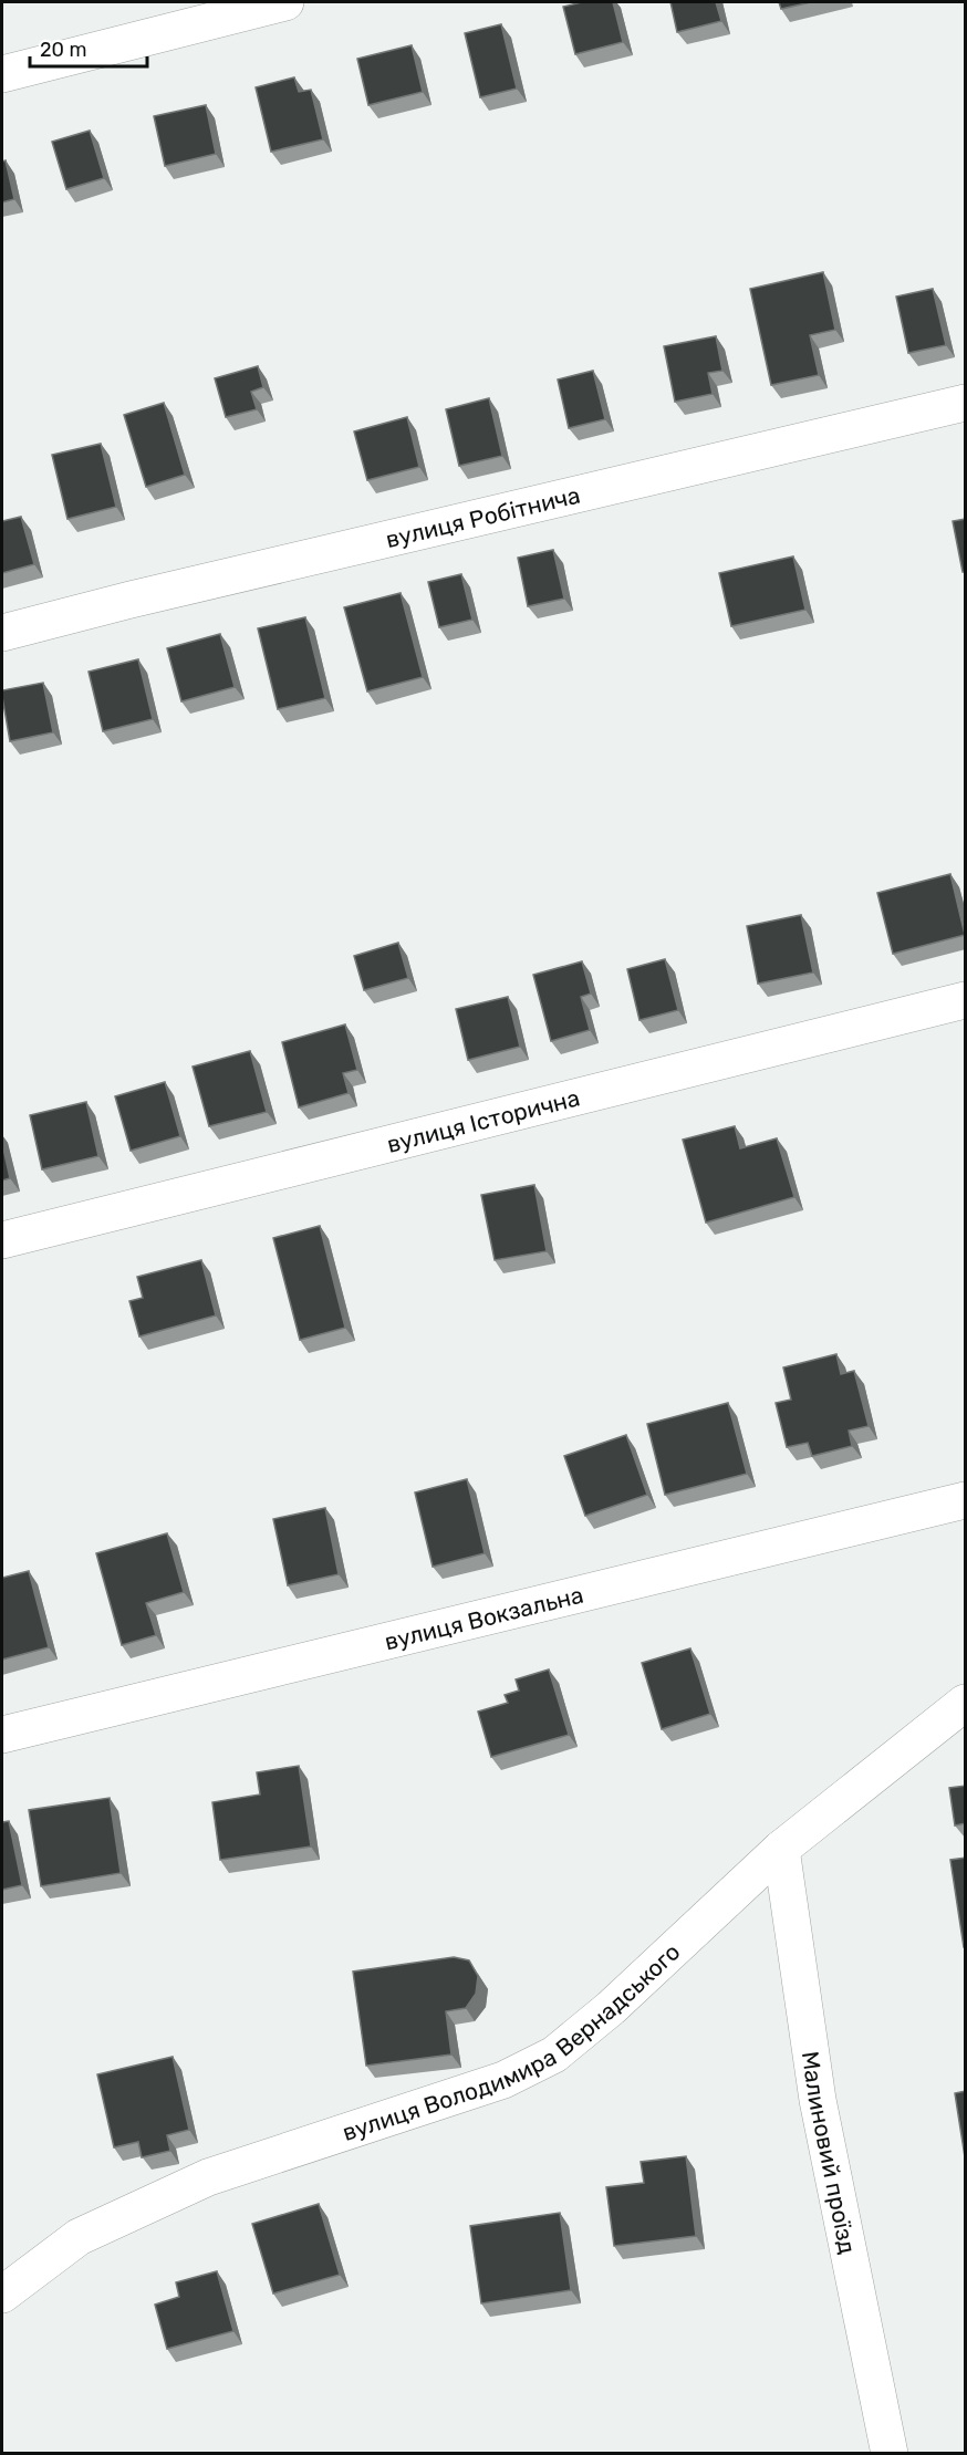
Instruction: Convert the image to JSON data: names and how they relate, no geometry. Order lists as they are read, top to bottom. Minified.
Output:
{"streets":{"street":["вулиця Робітнича","вулиця Історична","вулиця Вокзальна","вулиця Володимира Вернадського","Малиновий проїзд"]},"crossings":[["вулиця Володимира Вернадського","Малиновий проїзд"]],"scale_bar":"20 m"}
